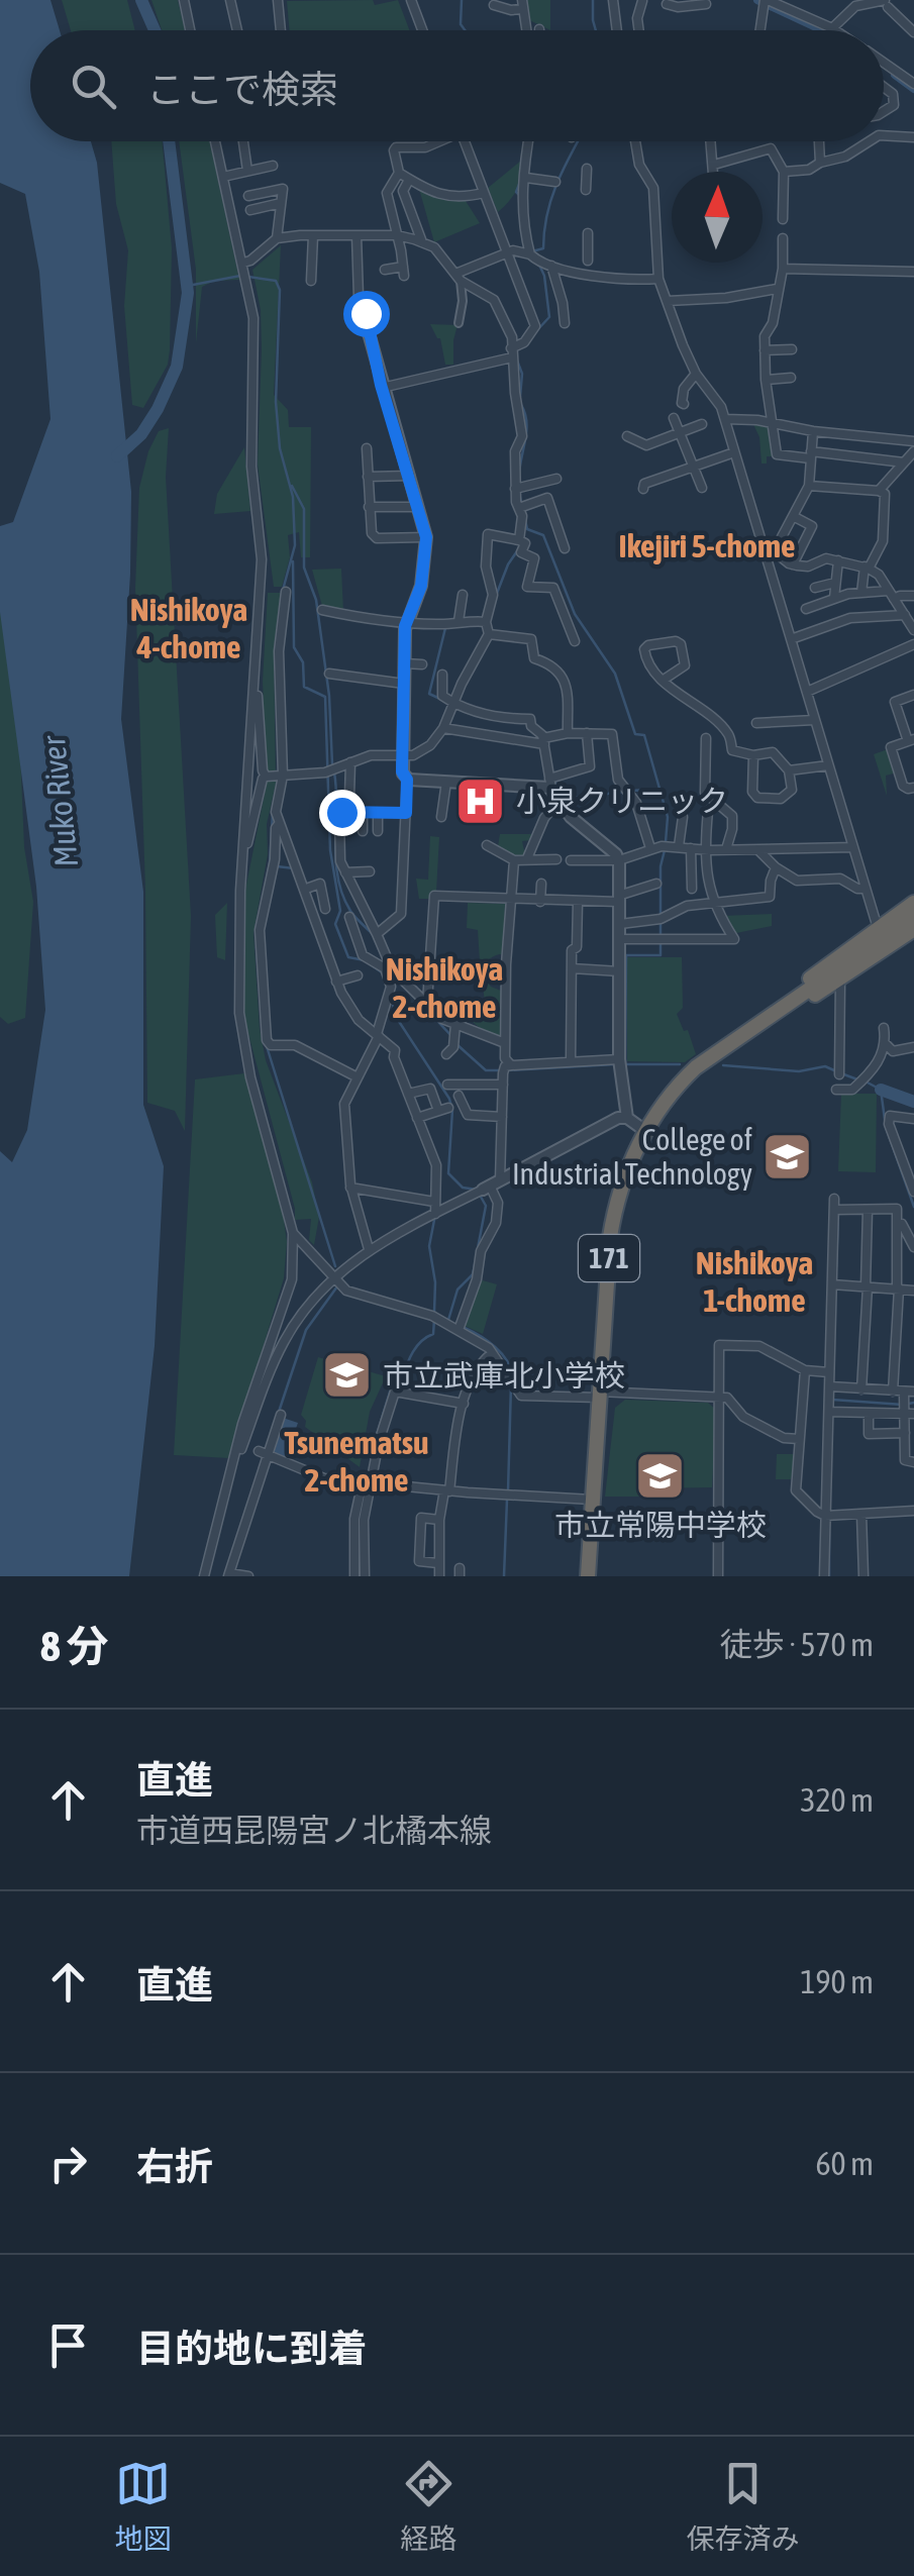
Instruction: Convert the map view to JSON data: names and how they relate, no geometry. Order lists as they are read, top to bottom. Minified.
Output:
{"streets":{"highway":["171"]},"districts":["Ikejiri 5-chome","Nishikoya 4-chome","Nishikoya 2-chome","Nishikoya 1-chome","Tsunematsu 2-chome"],"water":["Muko River"],"places":{"hospital":["小泉クリニック"],"school or university":["College of Industrial Technology","市立武庫北小学校","市立常陽中学校"]},"north":"top","page":{"search":"ここで検索","heading":["8 分","徒歩 · 570 m"],"list":[["直進","市道西昆陽宮ノ北橘本線","320 m"],["直進","190 m"],["右折","60 m"],"目的地に到着"],"nav":["地図","経路","保存済み"]}}
